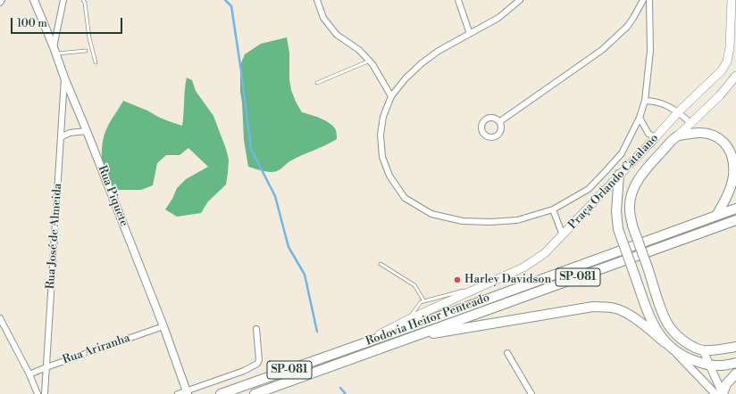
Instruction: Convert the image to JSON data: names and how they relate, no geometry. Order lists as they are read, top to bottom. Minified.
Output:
{"streets":{"main road":["Praça Orlando Catalano","SP-081","Rodovia Heitor Penteado"],"street":["Rua Piquete","Rua José de Almeida","Rua Ariranha"]},"crossings":[["Rua Piquete","Rua José de Almeida"],["Rua Piquete","Rua Ariranha"],["Rua José de Almeida","Rua Ariranha"]],"places":["Harley Davidson"],"scale_bar":"100 m"}
